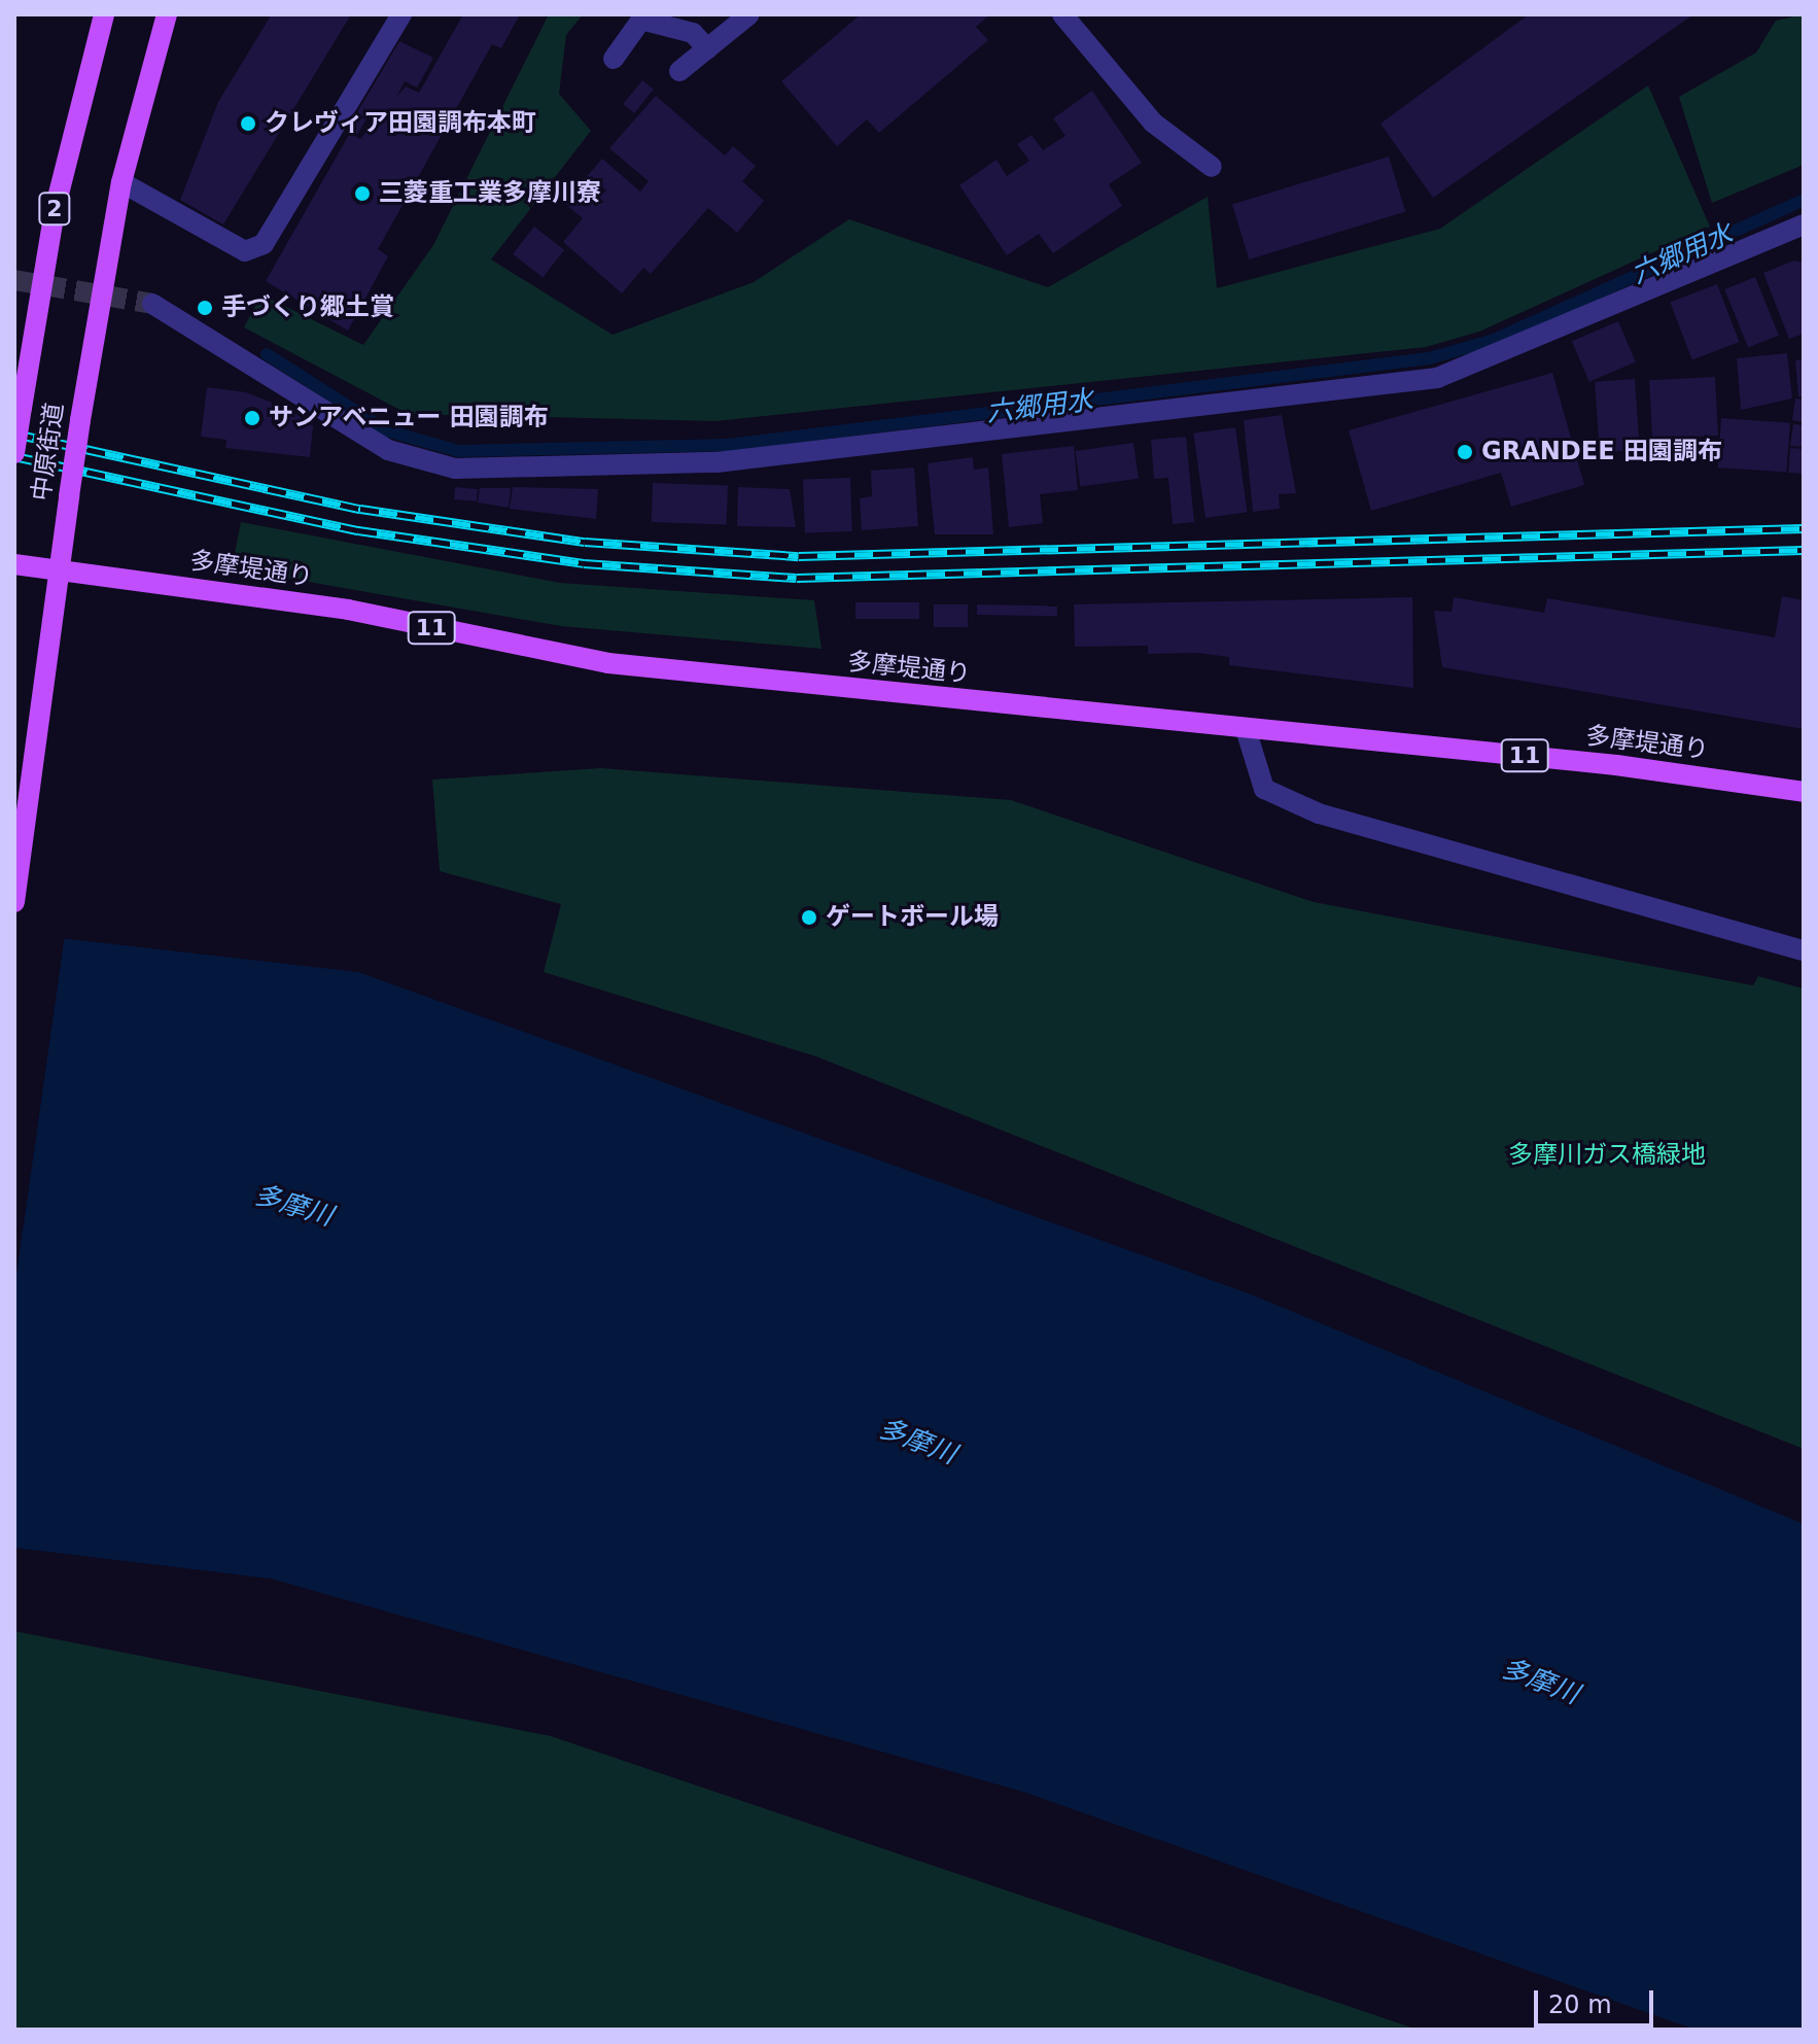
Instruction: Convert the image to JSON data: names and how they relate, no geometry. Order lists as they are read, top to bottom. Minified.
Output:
{"streets":{"main road":["2","中原街道","多摩堤通り","11"]},"crossings":[["中原街道","多摩堤通り"]],"water":["六郷用水","多摩川"],"parks":["多摩川ガス橋緑地"],"places":["クレヴィア田園調布本町","三菱重工業多摩川寮","手づくり郷土賞","サンアベニュー 田園調布","GRANDEE 田園調布","ゲートボール場"],"scale_bar":"20 m"}
